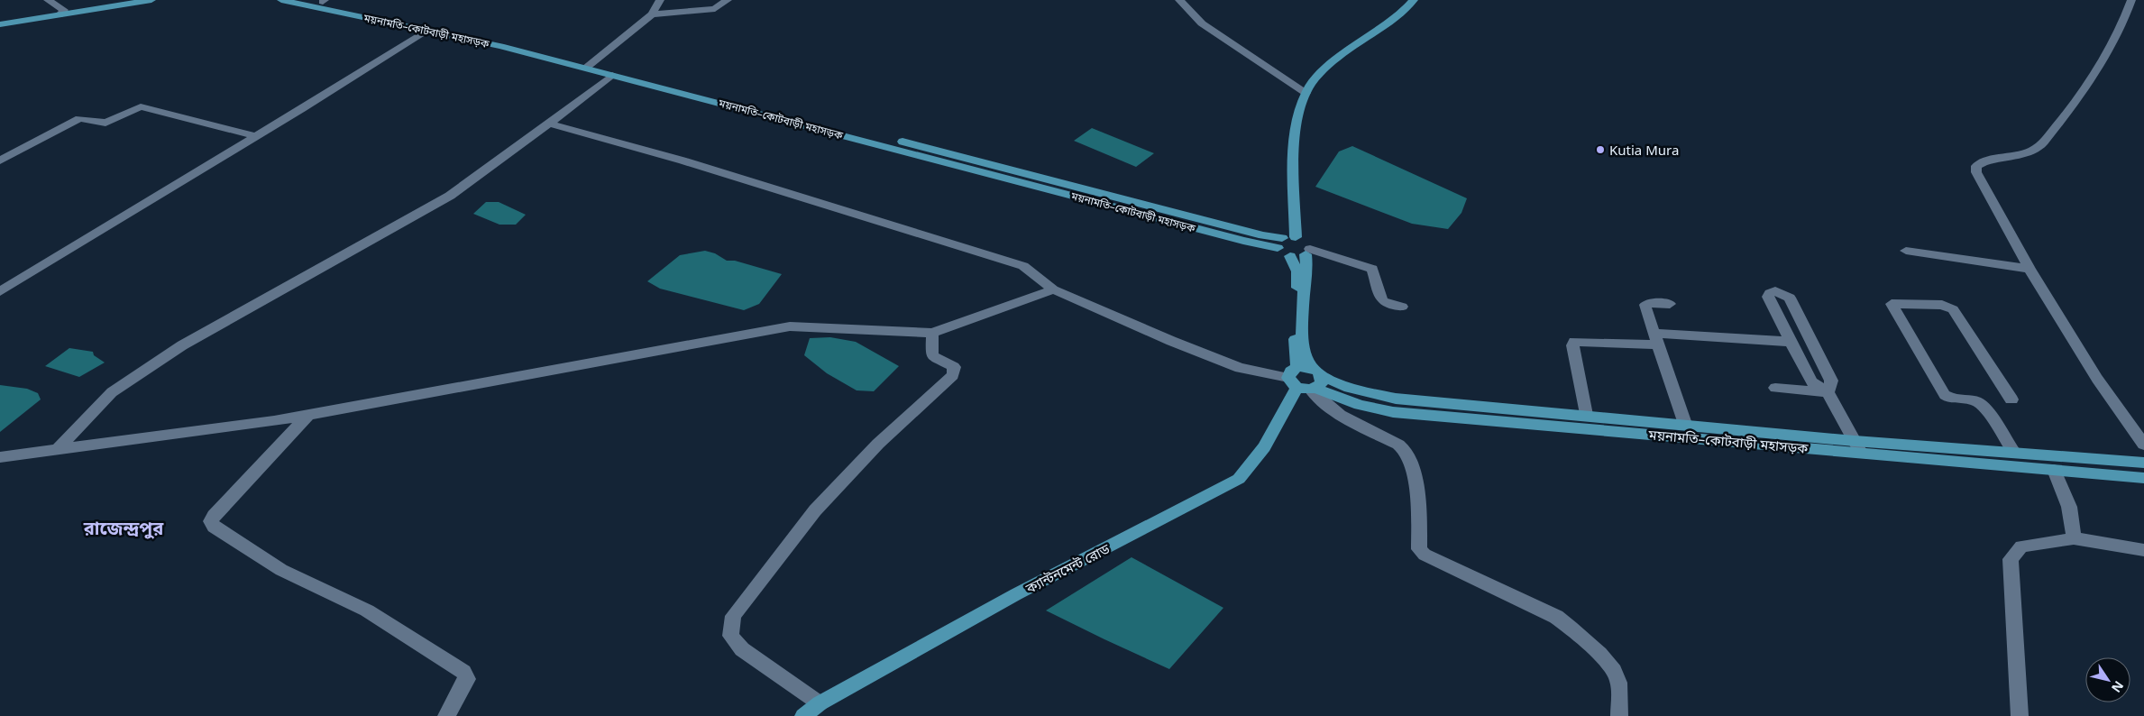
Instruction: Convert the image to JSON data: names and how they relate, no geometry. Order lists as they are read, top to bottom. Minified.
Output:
{"streets":{"main road":["ময়নামতি–কোটবাড়ী মহাসড়ক","ক্যান্টনমেন্ট রোড"]},"crossings":[["ময়নামতি–কোটবাড়ী মহাসড়ক","ক্যান্টনমেন্ট রোড"]],"districts":["রাজেন্দ্রপুর"],"places":["Kutia Mura"],"north":"bottom right"}
